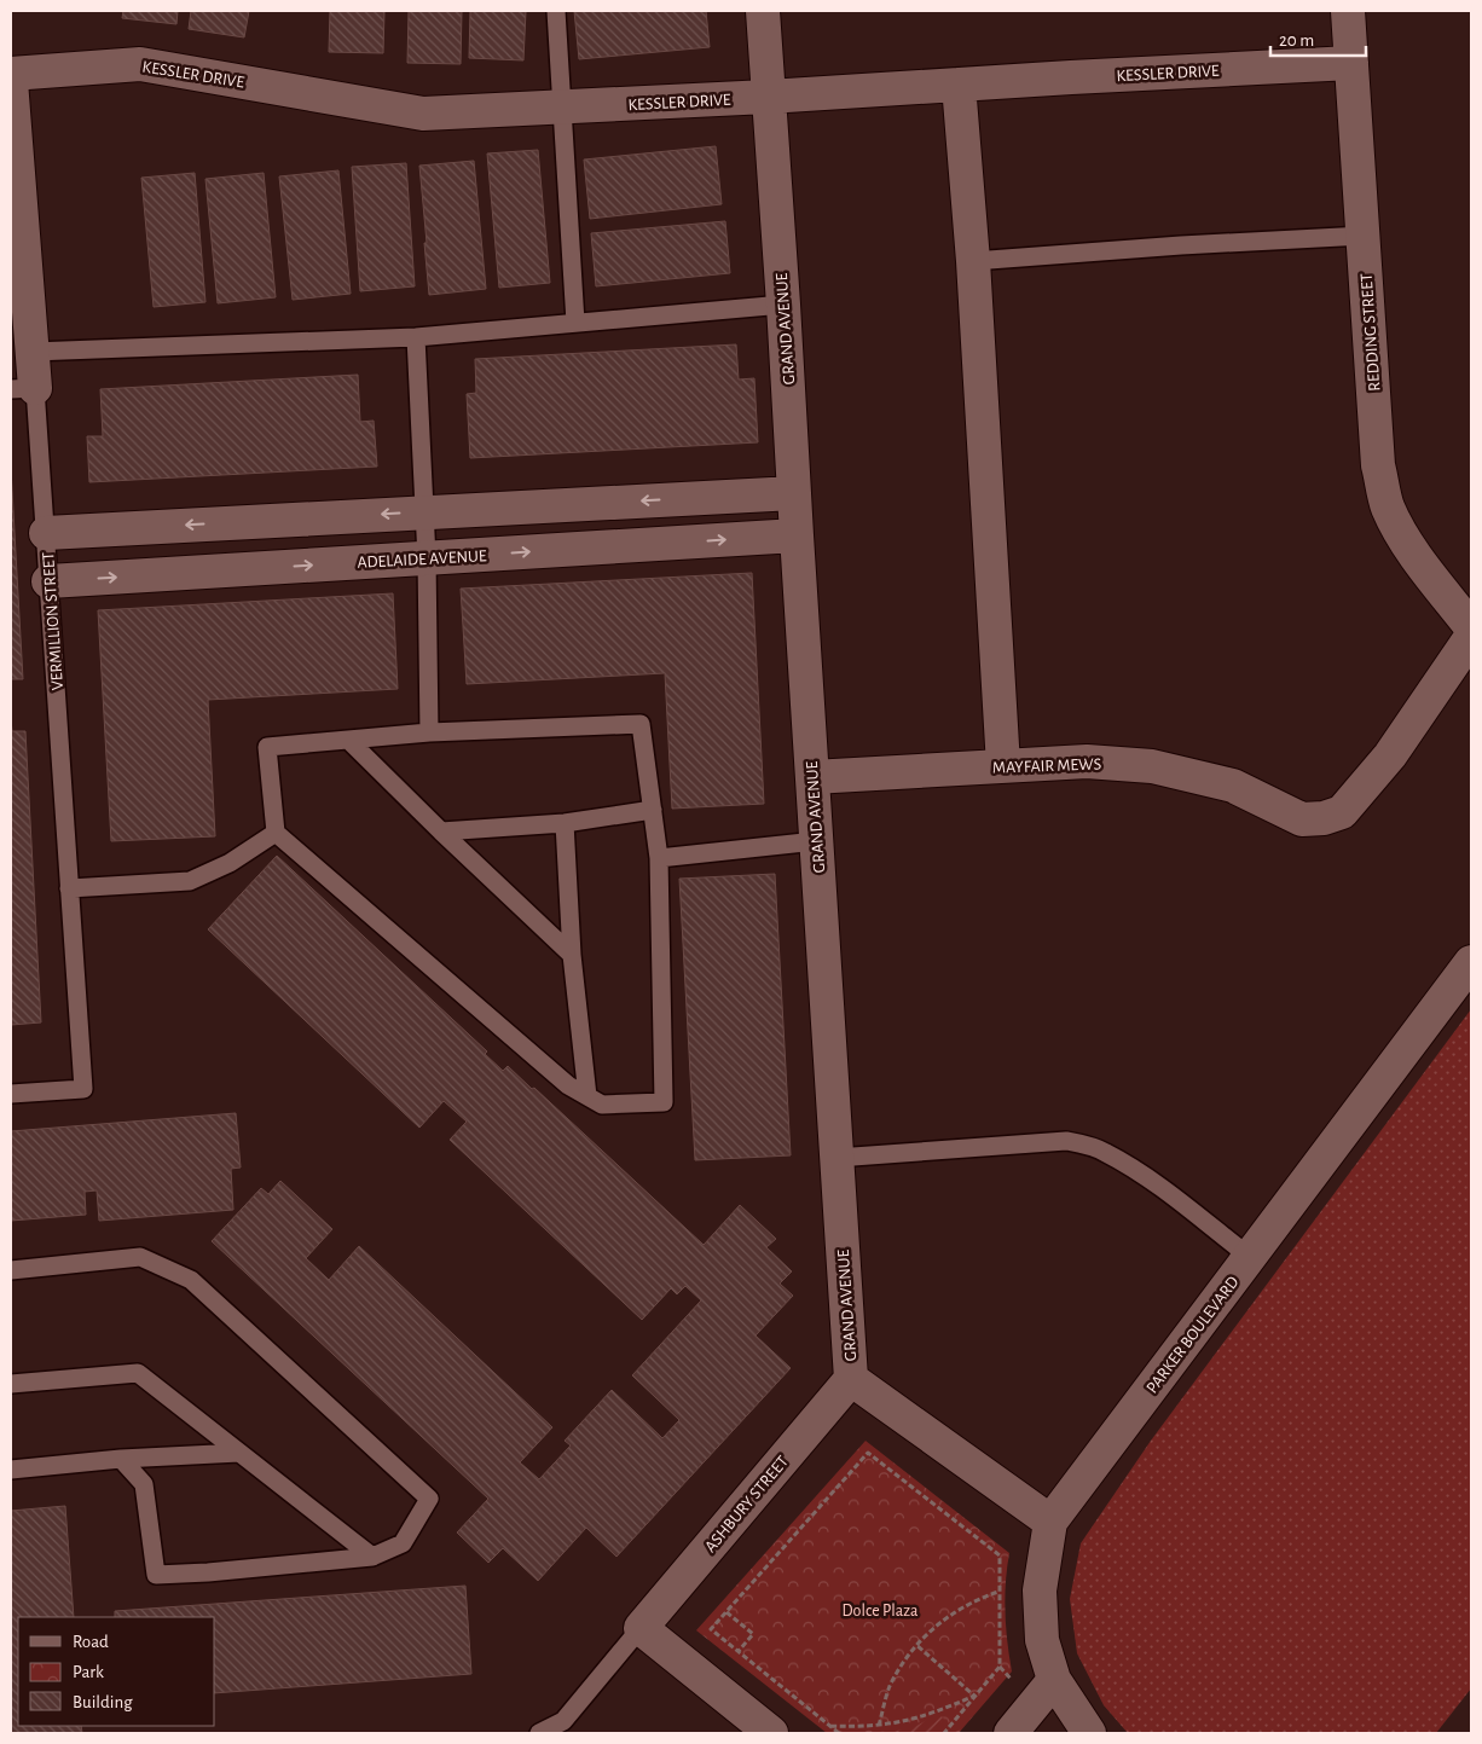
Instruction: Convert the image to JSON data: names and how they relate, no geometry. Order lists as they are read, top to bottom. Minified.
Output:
{"streets":{"street":["KESSLER DRIVE","GRAND AVENUE","REDDING STREET","ADELAIDE AVENUE","VERMILLION STREET","MAYFAIR MEWS","PARKER BOULEVARD","ASHBURY STREET"]},"crossings":[["KESSLER DRIVE","GRAND AVENUE"],["KESSLER DRIVE","REDDING STREET"],["GRAND AVENUE","ADELAIDE AVENUE"],["GRAND AVENUE","MAYFAIR MEWS"],["GRAND AVENUE","PARKER BOULEVARD"],["GRAND AVENUE","ASHBURY STREET"],["ADELAIDE AVENUE","VERMILLION STREET"]],"parks":["Dolce Plaza"],"legend":["Road","Park","Building"],"scale_bar":"20 m"}
